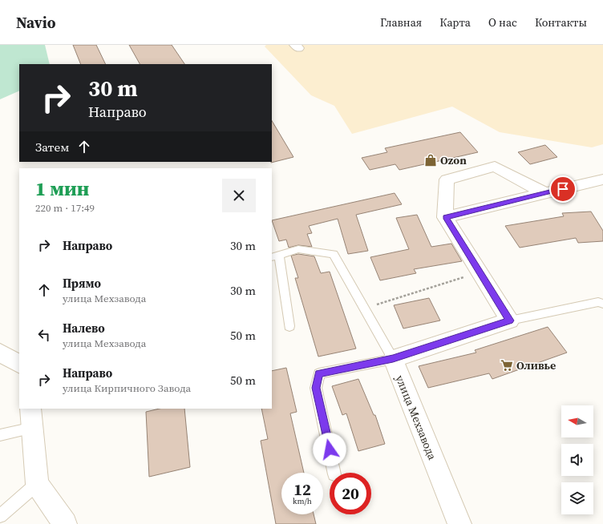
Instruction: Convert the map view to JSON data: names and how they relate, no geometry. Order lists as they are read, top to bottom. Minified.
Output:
{"streets":{"street":["улица Мехзавода"]},"places":{"shop":["Ozon"],"supermarket":["Оливье"]},"north":"left","page":{"header":"Navio","nav":["Главная","Карта","О нас","Контакты"],"turn":["30 m","Направо"],"then":"Затем","heading":["1 мин","220 m · 17:49"],"list":[{"name":"Направо","value":"30 m"},{"name":"Прямо","note":"улица Мехзавода","value":"30 m"},{"name":"Налево","note":"улица Мехзавода","value":"50 m"},{"name":"Направо","note":"улица Кирпичного Завода","value":"50 m"}],"speed":"12 km/h","limit":"20"}}
